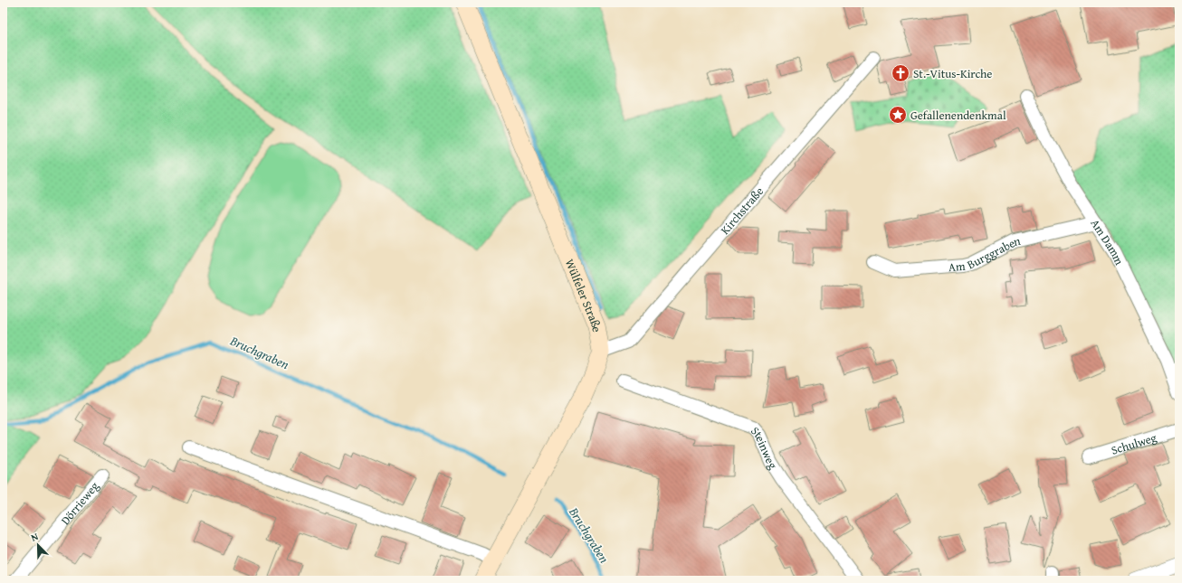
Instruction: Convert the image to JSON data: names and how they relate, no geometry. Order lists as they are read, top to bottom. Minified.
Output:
{"streets":{"main road":["Wülfeler Straße"],"street":["Kirchstraße","Am Damm","Am Burggraben","Schulweg","Steinweg","Dörrieweg"]},"crossings":[["Kirchstraße","Wülfeler Straße"],["Am Damm","Am Burggraben"]],"water":["Bruchgraben"],"places":{"church":["St.-Vitus-Kirche"],"place":["Gefallenendenkmal"]},"north":"top left"}
